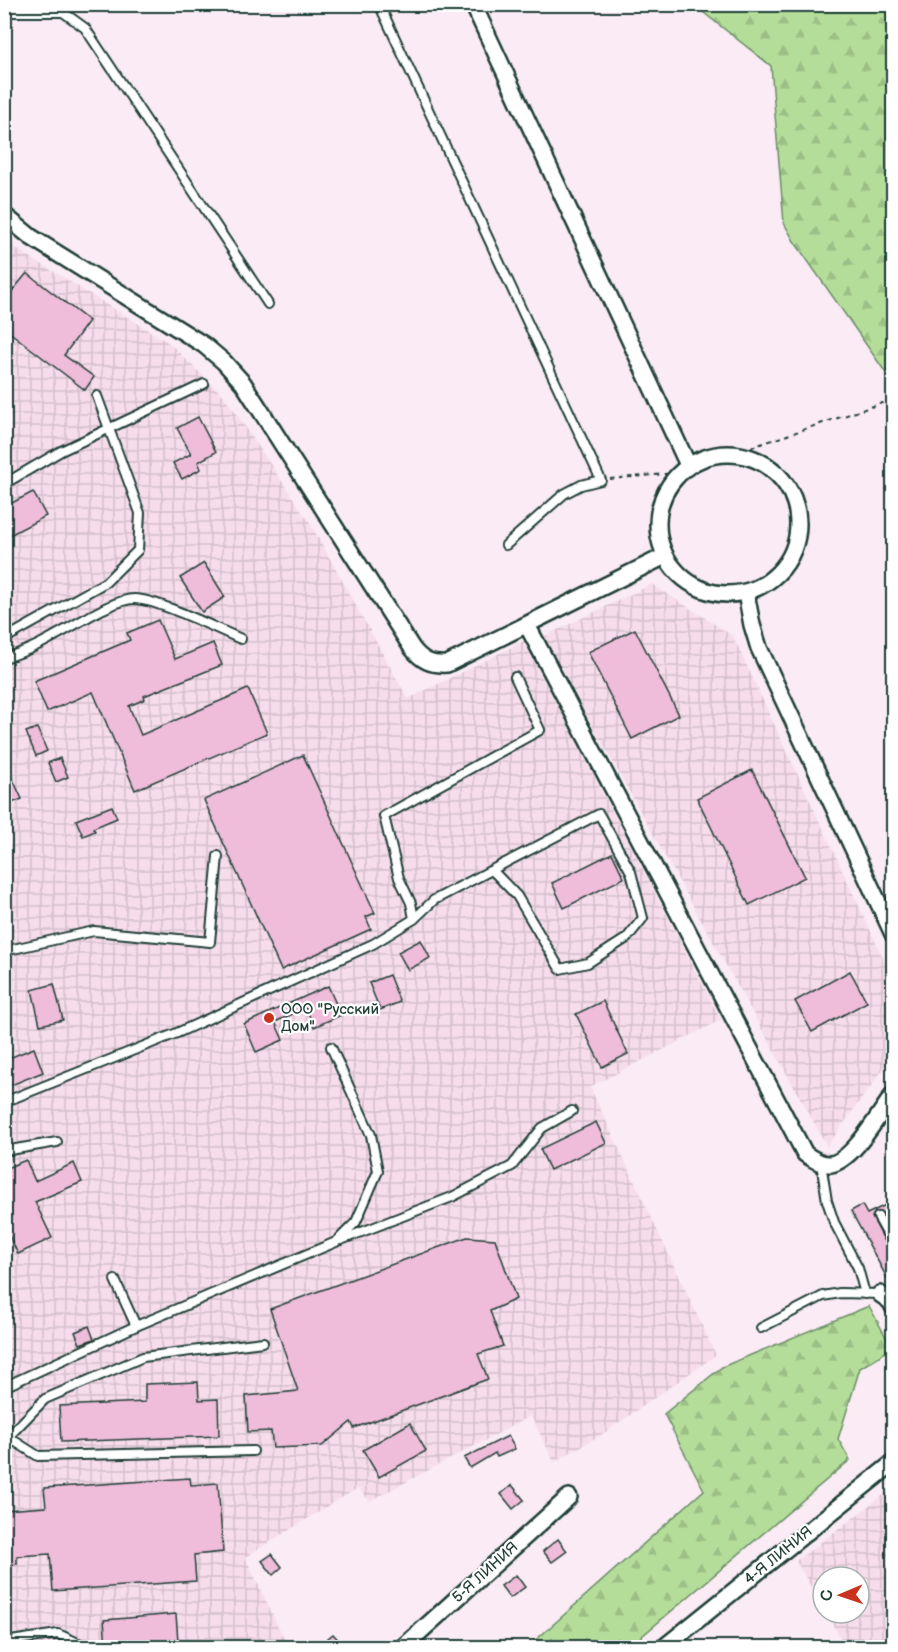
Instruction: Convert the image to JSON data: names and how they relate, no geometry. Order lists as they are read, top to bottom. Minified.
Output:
{"streets":{"street":["4-Я ЛИНИЯ","5-Я ЛИНИЯ"]},"places":["ООО \"Русский Дом\""],"north":"left"}
